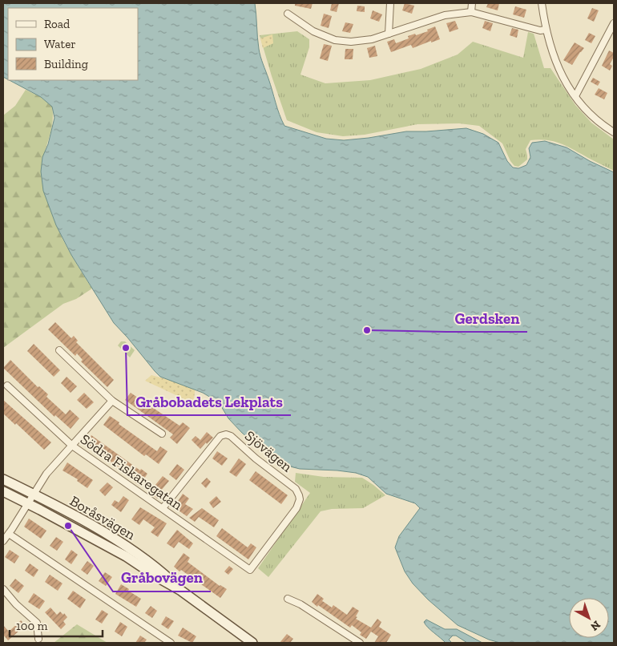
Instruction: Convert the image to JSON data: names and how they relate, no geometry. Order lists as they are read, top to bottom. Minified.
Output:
{"streets":{"main road":["Boråsvägen"],"street":["Sjövägen","Södra Fiskaregatan"]},"crossings":[["Sjövägen","Södra Fiskaregatan"]],"places":["Gerdsken","Gråbobadets Lekplats","Gråbovägen"],"legend":["Road","Water","Building"],"scale_bar":"100 m","north":"bottom right"}
